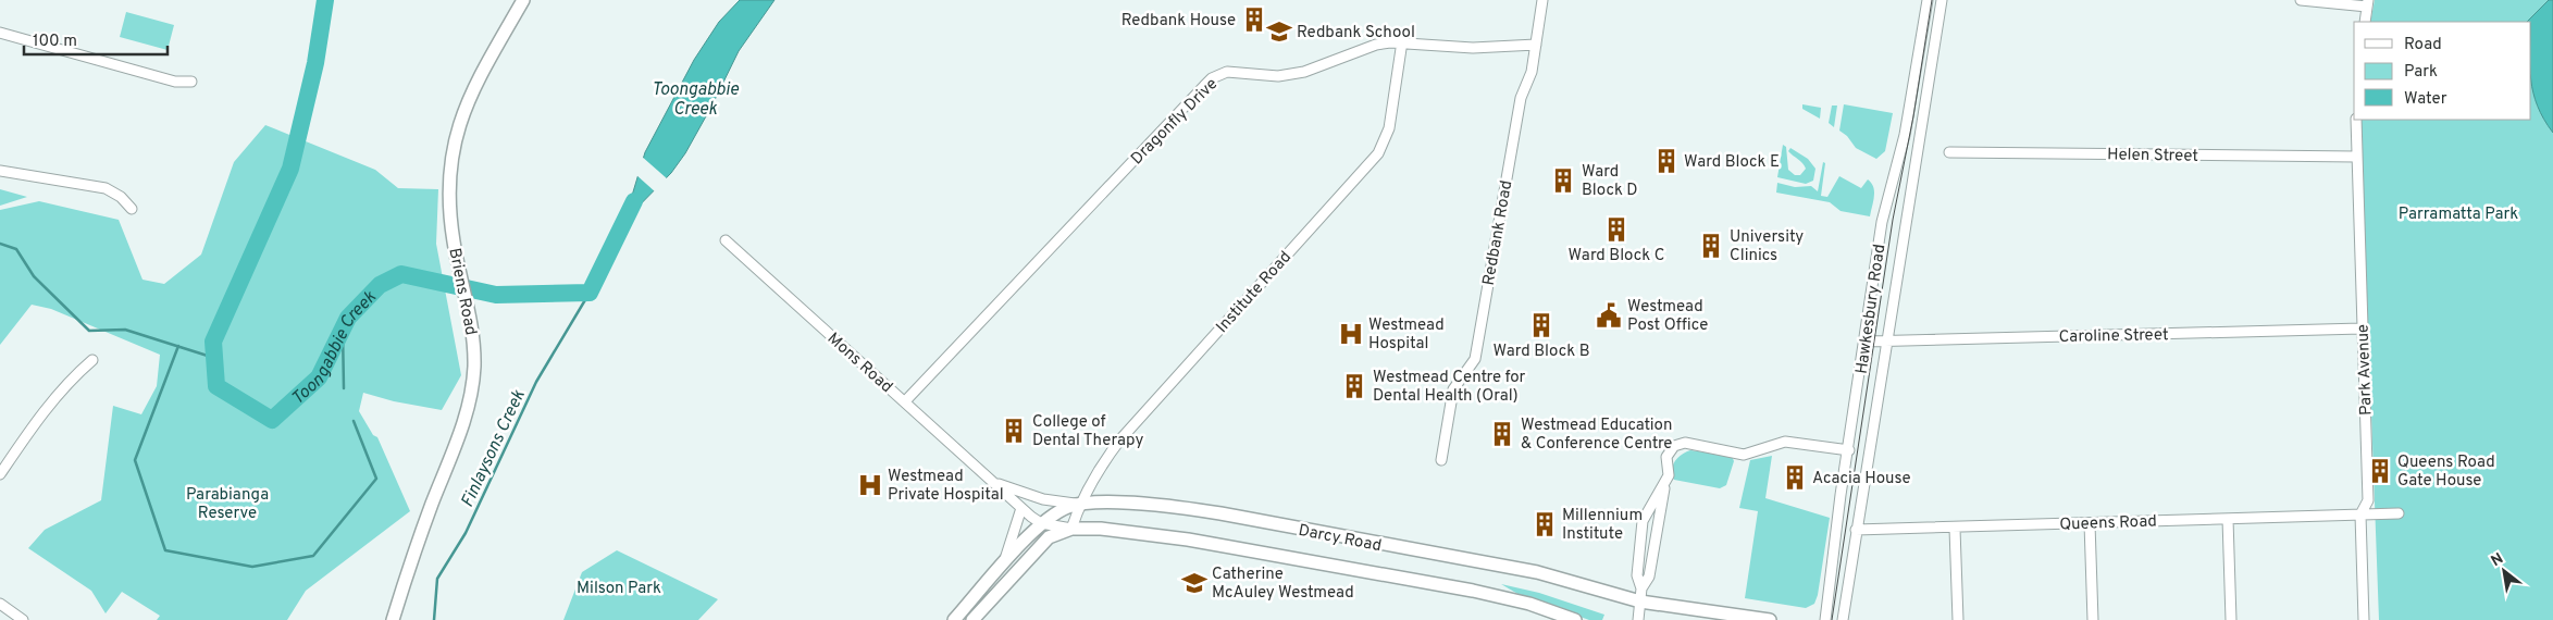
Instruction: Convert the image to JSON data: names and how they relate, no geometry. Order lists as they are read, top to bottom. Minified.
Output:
{"streets":{"street":["Dragonfly Drive","Helen Street","Redbank Road","Briens Road","Institute Road","Hawkesbury Road","Caroline Street","Mons Road","Park Avenue","Queens Road","Darcy Road"]},"crossings":[["Dragonfly Drive","Redbank Road"],["Dragonfly Drive","Institute Road"],["Dragonfly Drive","Mons Road"],["Helen Street","Park Avenue"],["Institute Road","Mons Road"],["Institute Road","Darcy Road"],["Hawkesbury Road","Caroline Street"],["Hawkesbury Road","Queens Road"],["Caroline Street","Park Avenue"],["Mons Road","Darcy Road"],["Park Avenue","Queens Road"]],"water":["Toongabbie Creek","Finlaysons Creek"],"parks":["Parramatta Park","Parabianga Reserve","Milson Park"],"places":{"building":["Redbank House","Ward Block E","Ward Block D","Ward Block C","University Clinics","Ward Block B","Westmead Centre for Dental Health (Oral)","College of Dental Therapy","Westmead Education & Conference Centre","Queens Road Gate House","Acacia House","Millennium Institute"],"school or university":["Redbank School","Catherine McAuley Westmead"],"public building":["Westmead Post Office"],"hospital":["Westmead Hospital","Westmead Private Hospital"]},"legend":["Road","Park","Water"],"scale_bar":"100 m","north":"top left"}
